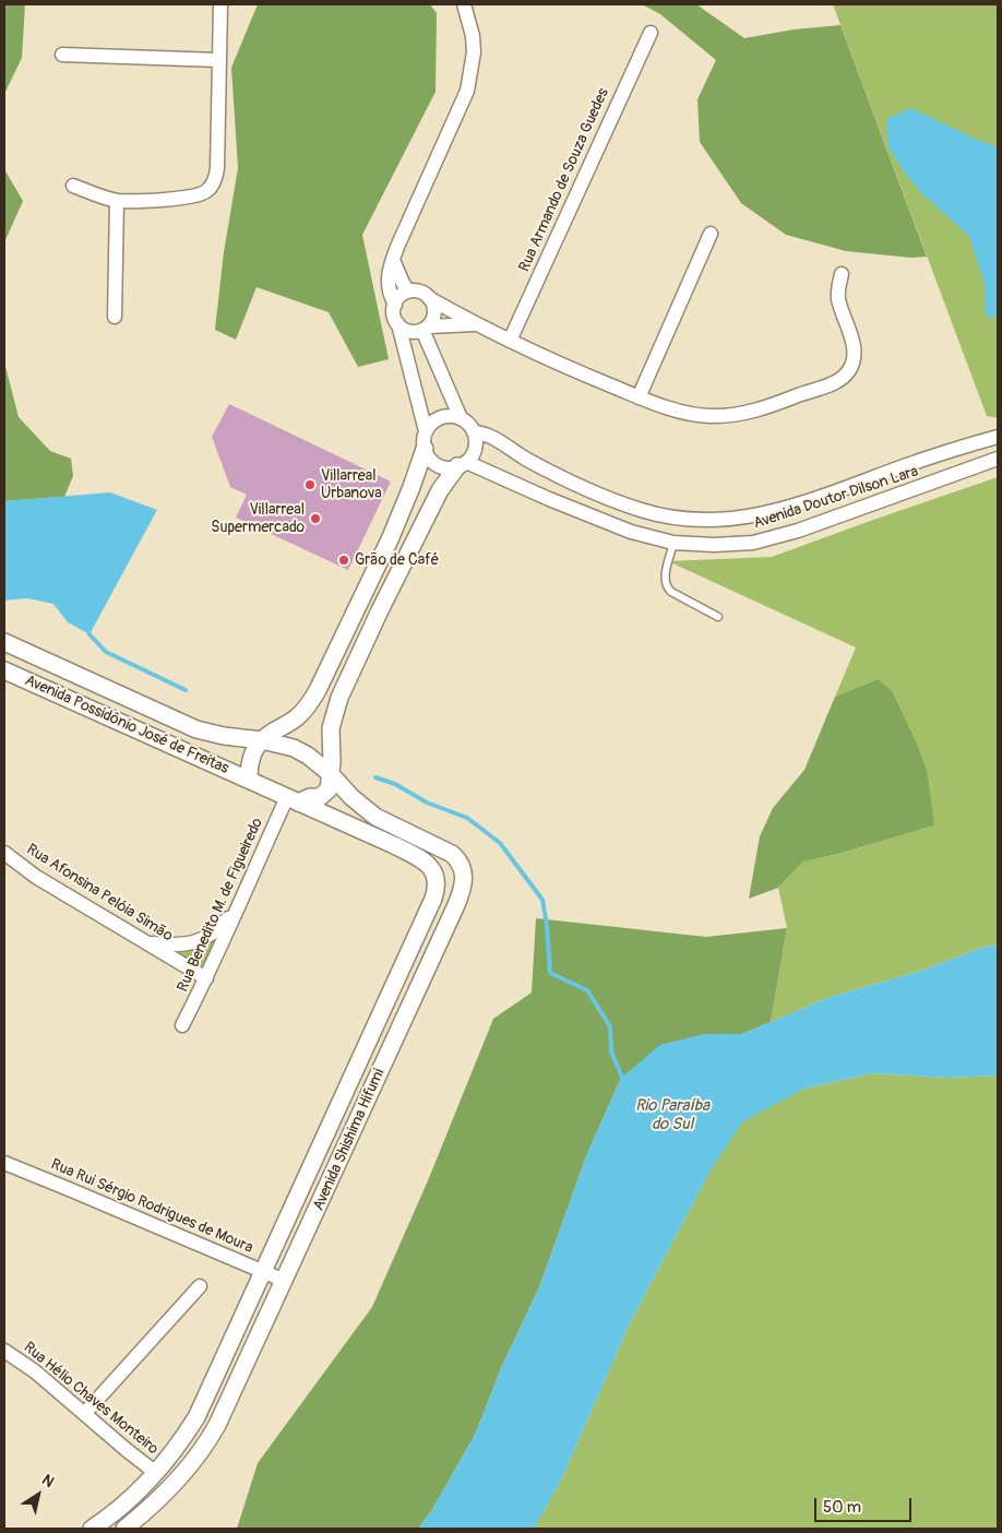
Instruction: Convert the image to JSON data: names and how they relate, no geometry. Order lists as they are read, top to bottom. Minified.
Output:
{"streets":{"street":["Rua Armando de Souza Guedes","Avenida Doutor Dilson Lara","Avenida Possidônio José de Freitas","Rua Afonsina Pelóia Simão","Rua Benedito M. de Figueiredo","Avenida Shishima Hifumi","Rua Rui Sérgio Rodrigues de Moura","Rua Hélio Chaves Monteiro"]},"crossings":[["Avenida Possidônio José de Freitas","Rua Benedito M. de Figueiredo"],["Avenida Possidônio José de Freitas","Avenida Shishima Hifumi"],["Rua Afonsina Pelóia Simão","Rua Benedito M. de Figueiredo"],["Rua Benedito M. de Figueiredo","Avenida Shishima Hifumi"],["Avenida Shishima Hifumi","Rua Rui Sérgio Rodrigues de Moura"],["Avenida Shishima Hifumi","Rua Hélio Chaves Monteiro"]],"water":["Rio Paraíba do Sul"],"places":["Villarreal Urbanova","Villarreal Supermercado","Grão de Café"],"scale_bar":"50 m","north":"top right"}
